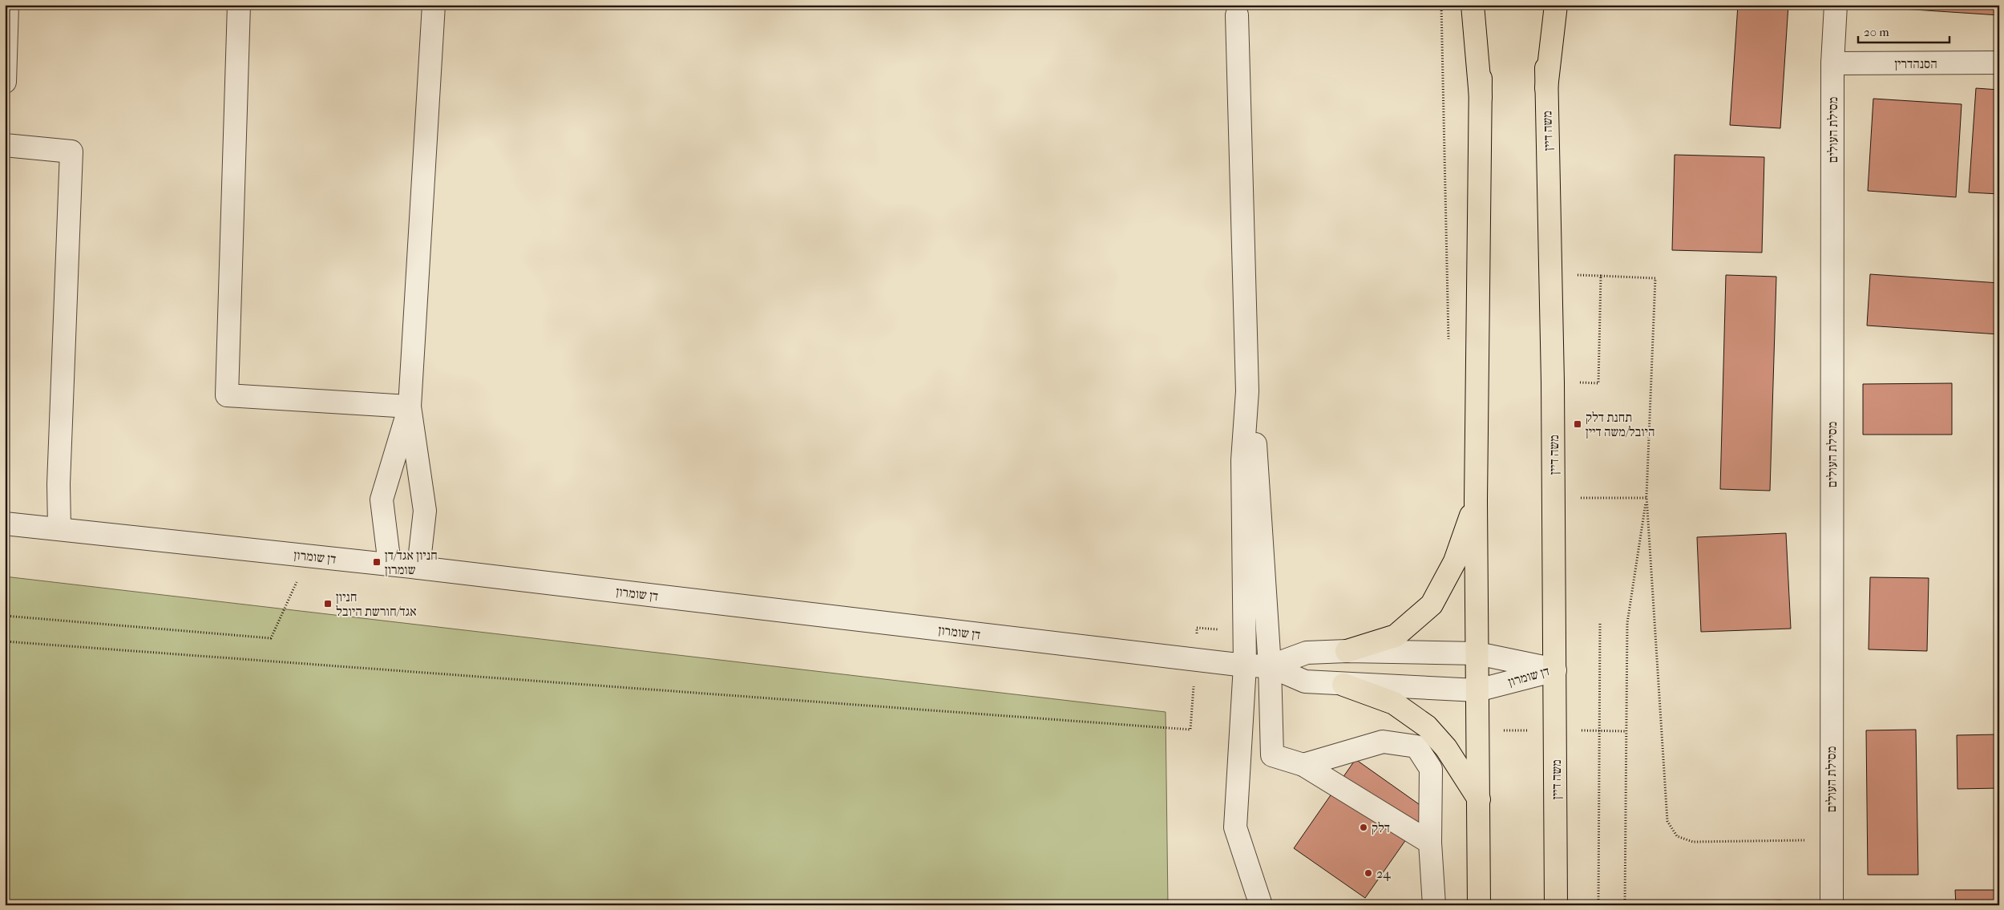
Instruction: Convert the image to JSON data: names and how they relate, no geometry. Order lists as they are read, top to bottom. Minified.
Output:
{"streets":{"main road":["משה דיין"],"street":["הסנהדרין","מסילת העולים","דן שומרון"]},"crossings":[["הסנהדרין","מסילת העולים"],["משה דיין","דן שומרון"]],"places":{"transit":["תחנת דלק היובל/משה דיין","חניון אגד/דן שומרון","חניון אגד/חורשת היובל"],"other":["דלק","24"]},"scale_bar":"20 m"}
